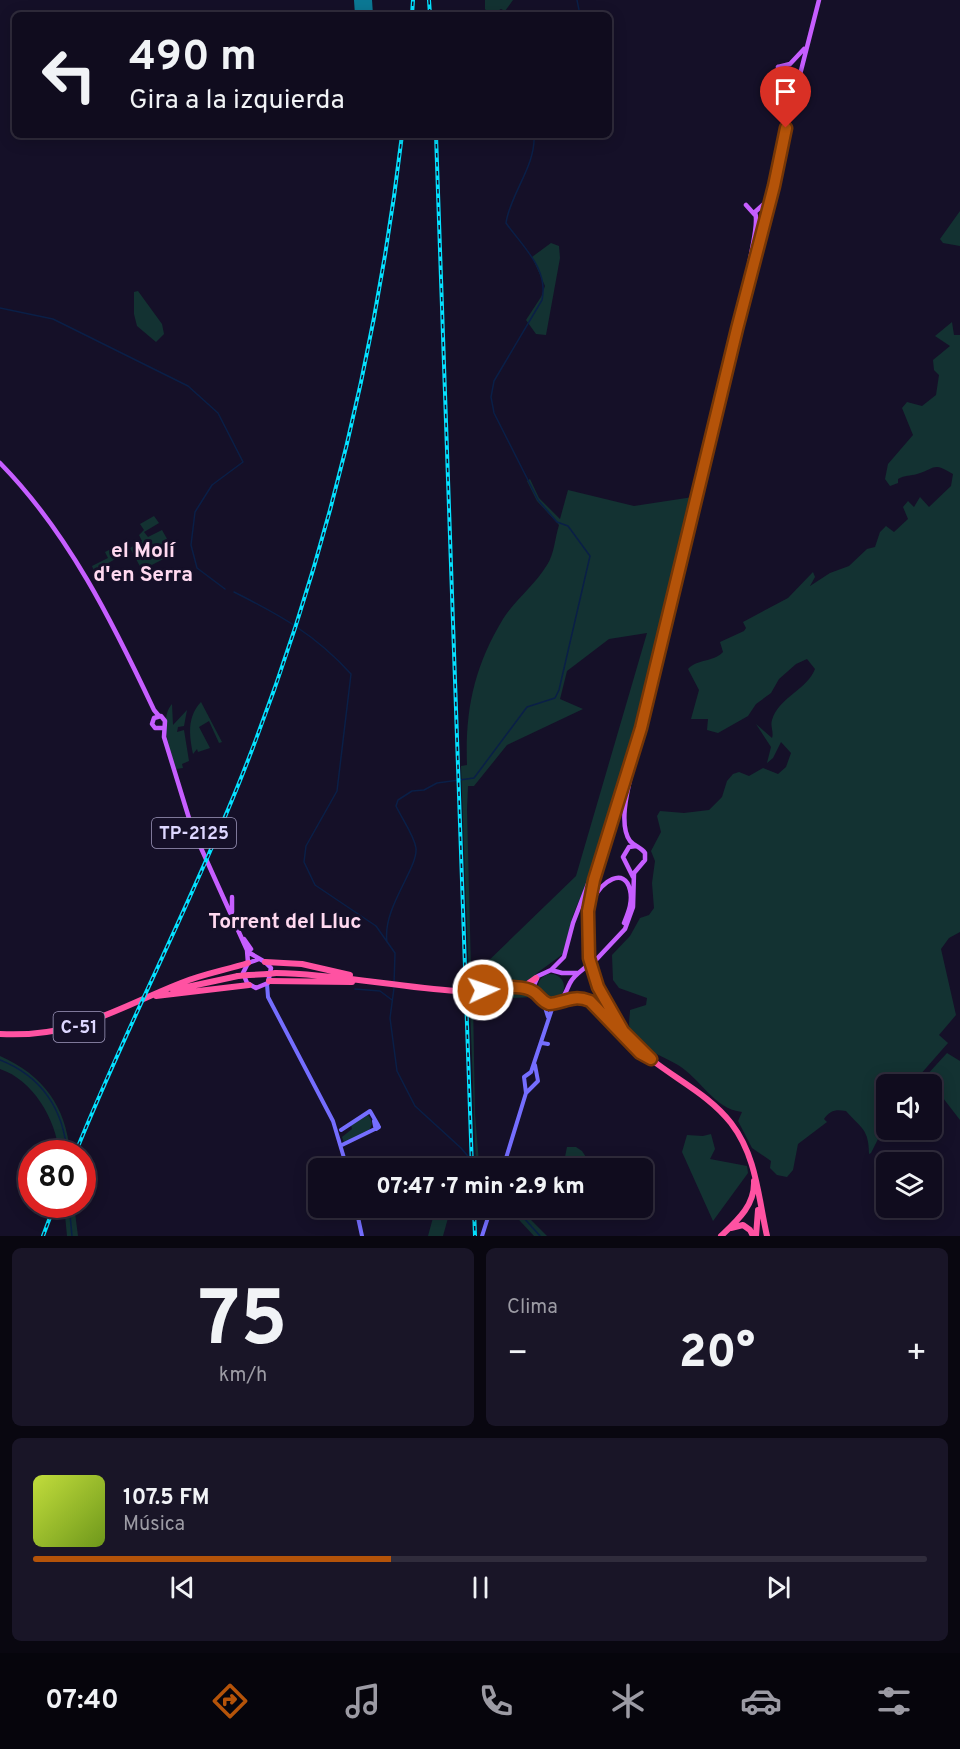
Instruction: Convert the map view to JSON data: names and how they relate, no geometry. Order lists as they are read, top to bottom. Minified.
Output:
{"streets":{"highway":["C-51"],"main road":["TP-2125"]},"districts":["el Molí d'en Serra","Torrent del Lluc"],"page":{"turn":["490 m","Gira a la izquierda"],"limit":"80","trip":"07:47 · 7 min · 2.9 km","tile":[["75","km/h"],"Clima"],"heat":["−","20°","+"],"song":["107.5 FM","Música"],"tabs":"07:40"}}
